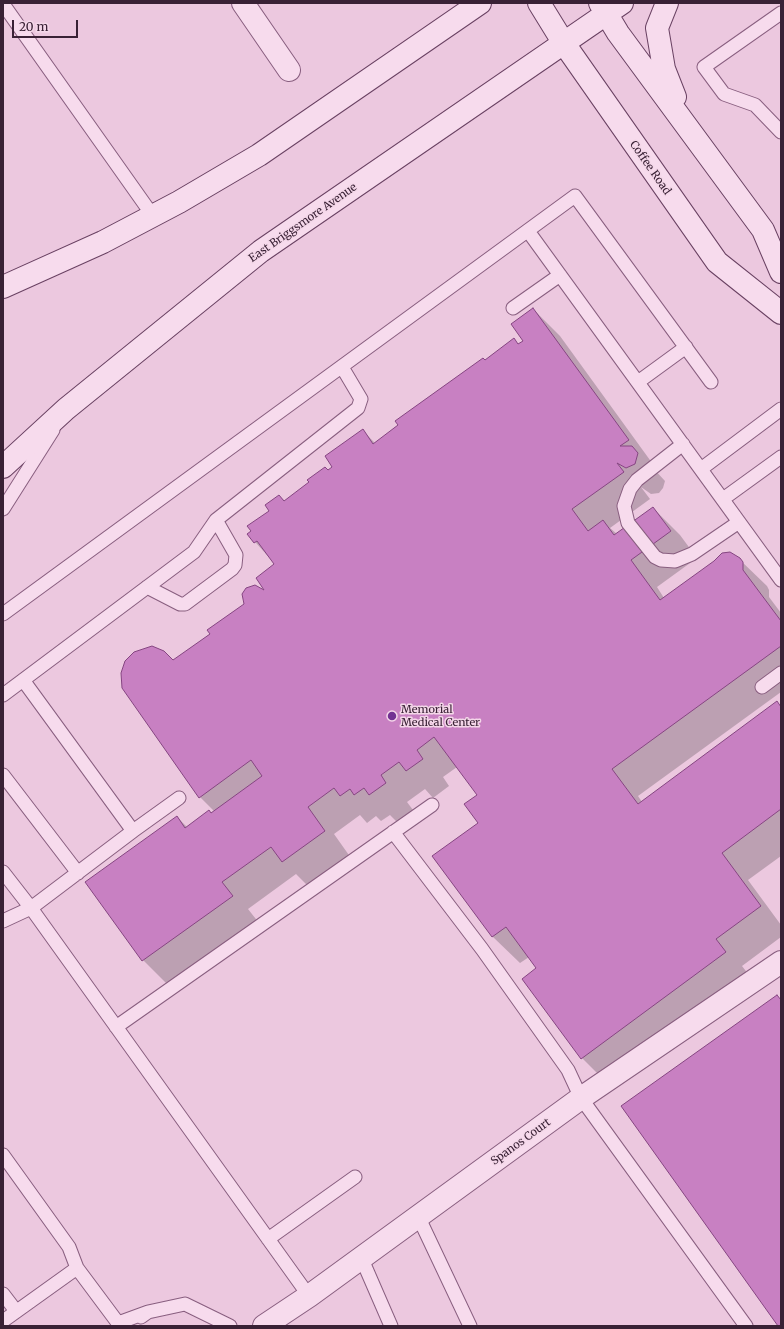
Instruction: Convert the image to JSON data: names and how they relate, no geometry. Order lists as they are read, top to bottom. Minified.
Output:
{"streets":{"main road":["Coffee Road","East Briggsmore Avenue","Spanos Court"]},"crossings":[["Coffee Road","East Briggsmore Avenue"]],"places":["Memorial Medical Center"],"scale_bar":"20 m"}
